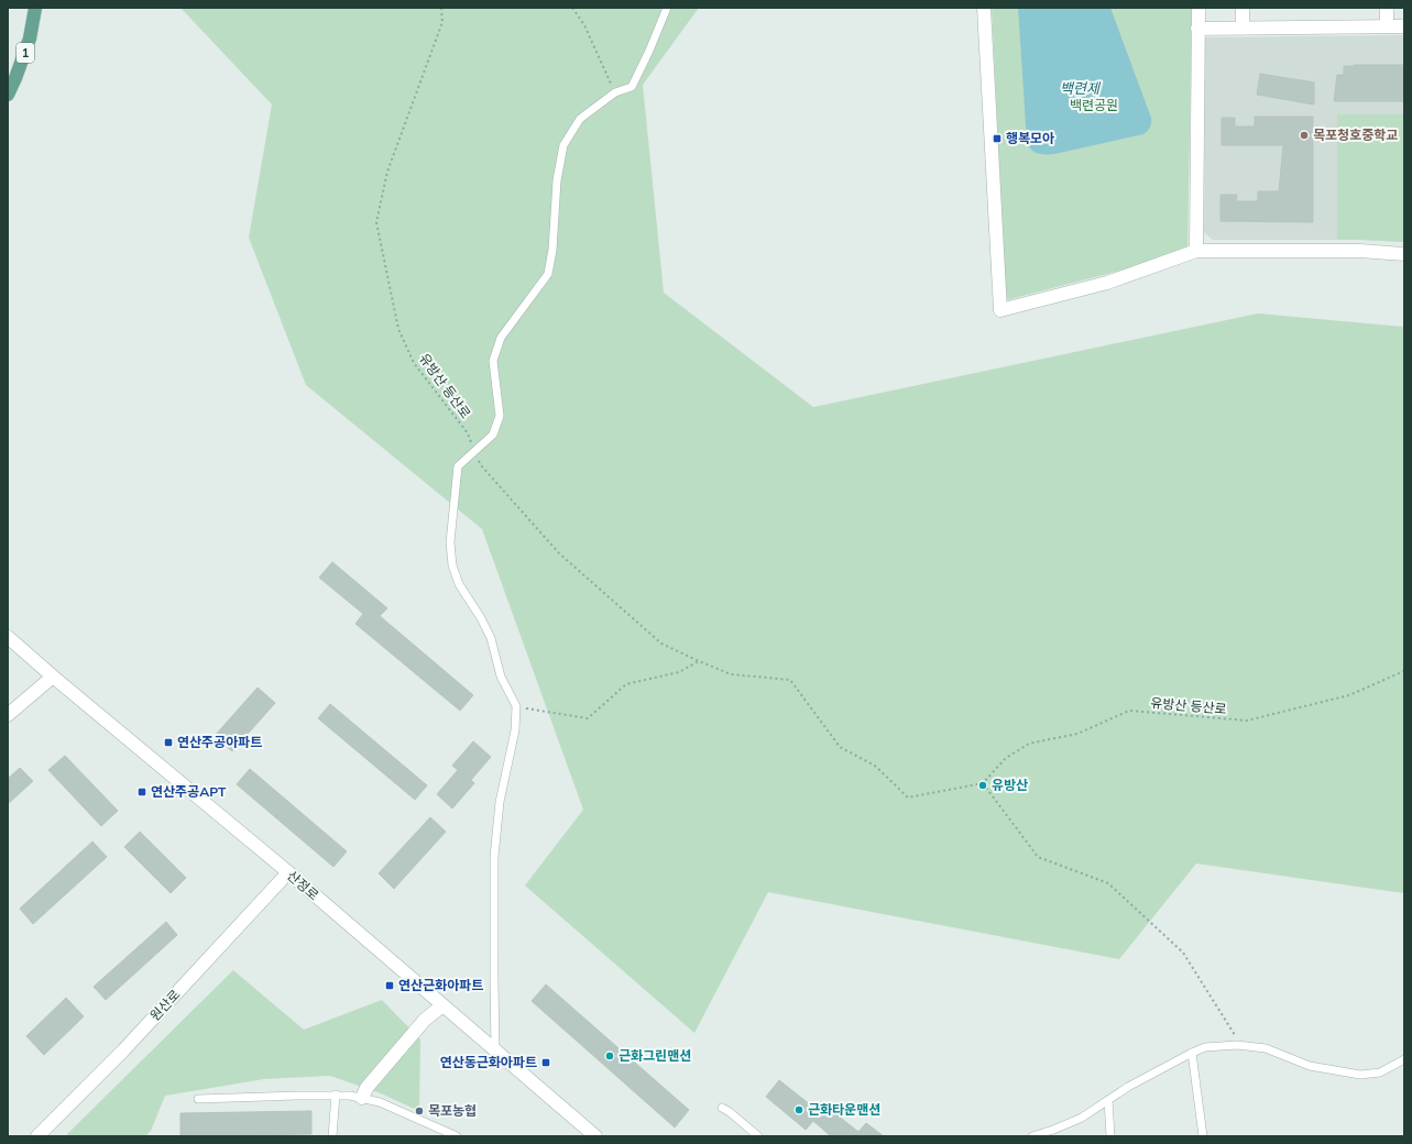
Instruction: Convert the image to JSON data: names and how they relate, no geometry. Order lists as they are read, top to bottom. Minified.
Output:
{"streets":{"main road":["1"],"street":["산정로","원산로"],"path":["유방산 등산로"]},"crossings":[["산정로","원산로"]],"water":["백련제"],"parks":["백련공원"],"places":{"other":["목포청호중학교","유방산","근화그린맨션","근화타운맨션","목포농협"],"transit":["행복모아","연산주공아파트","연산주공APT","연산근화아파트","연산동근화아파트"]}}
